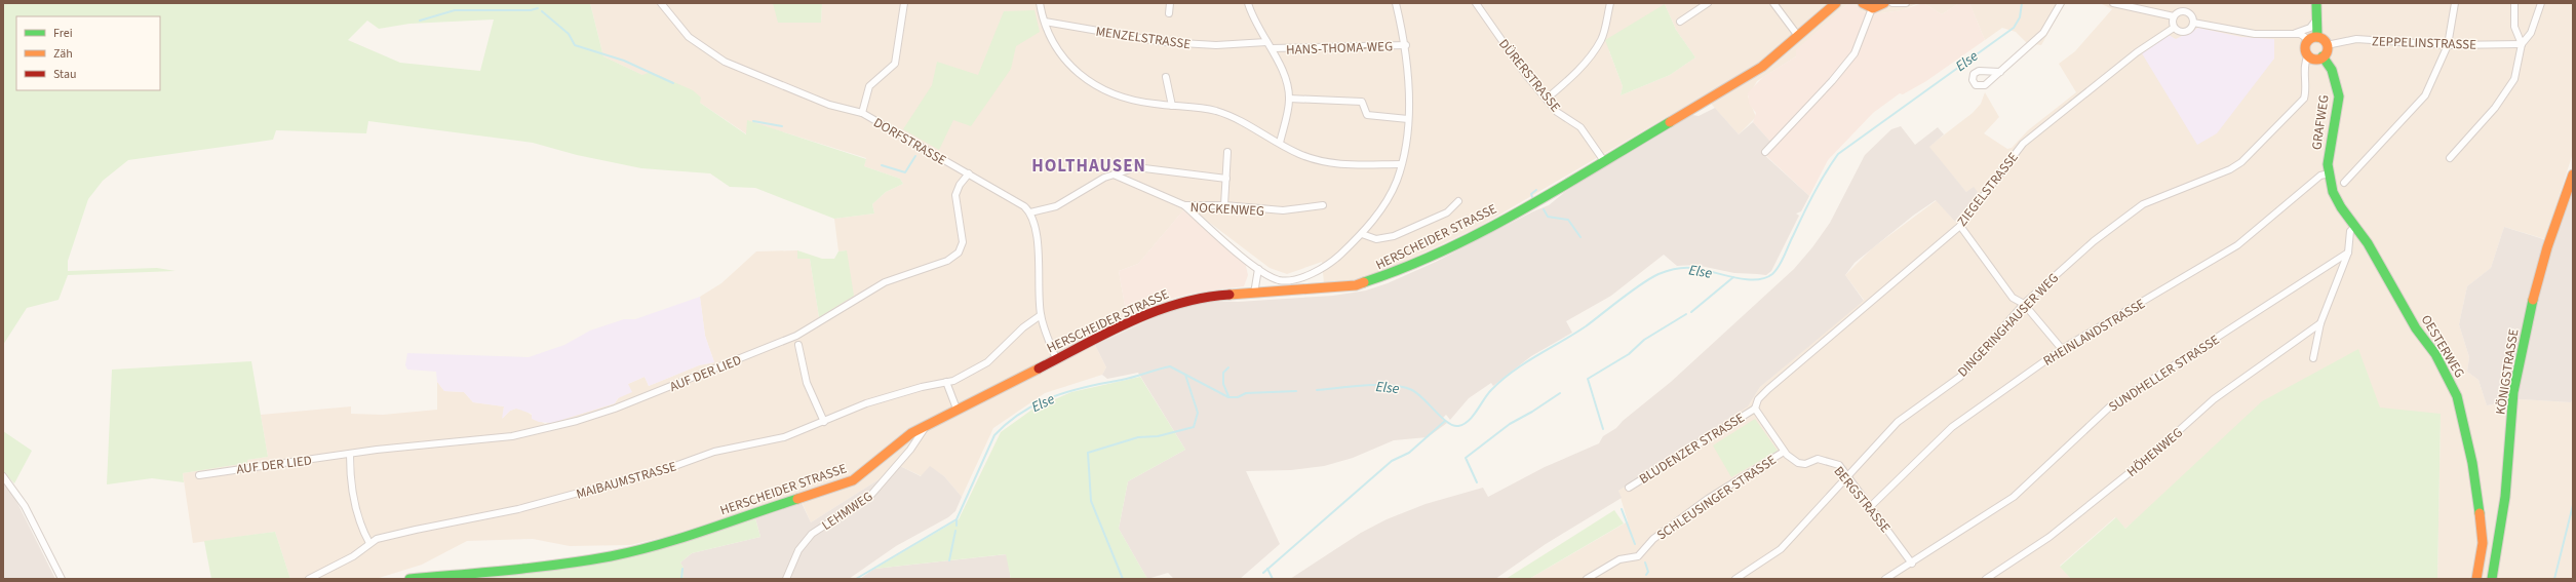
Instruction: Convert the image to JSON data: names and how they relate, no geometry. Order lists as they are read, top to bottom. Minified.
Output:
{"streets":{"main road":["GRAFWEG","HERSCHEIDER STRASSE","OESTERWEG","KÖNIGSTRASSE"],"street":["MENZELSTRASSE","ZEPPELINSTRASSE","HANS-THOMA-WEG","DÜRERSTRASSE","DORFSTRASSE","ZIEGELSTRASSE","NOCKENWEG","DINGERINGHAUSER WEG","RHEINLANDSTRASSE","AUF DER LIED","SUNDHELLER STRASSE","BLUDENZER STRASSE","HÖHENWEG","MAIBAUMSTRASSE","SCHLEUSINGER STRASSE","BERGSTRASSE","LEHMWEG"]},"crossings":[["ZEPPELINSTRASSE","GRAFWEG"],["ZEPPELINSTRASSE","DINGERINGHAUSER WEG"],["DÜRERSTRASSE","HERSCHEIDER STRASSE"],["GRAFWEG","DINGERINGHAUSER WEG"],["GRAFWEG","RHEINLANDSTRASSE"],["GRAFWEG","OESTERWEG"],["DORFSTRASSE","AUF DER LIED"],["ZIEGELSTRASSE","BLUDENZER STRASSE"],["ZIEGELSTRASSE","BERGSTRASSE"],["HERSCHEIDER STRASSE","LEHMWEG"],["DINGERINGHAUSER WEG","BERGSTRASSE"],["RHEINLANDSTRASSE","BERGSTRASSE"],["SUNDHELLER STRASSE","BERGSTRASSE"],["BLUDENZER STRASSE","BERGSTRASSE"],["SCHLEUSINGER STRASSE","BERGSTRASSE"]],"districts":["HOLTHAUSEN"],"water":["Else"],"legend":["Frei","Zäh","Stau"]}
